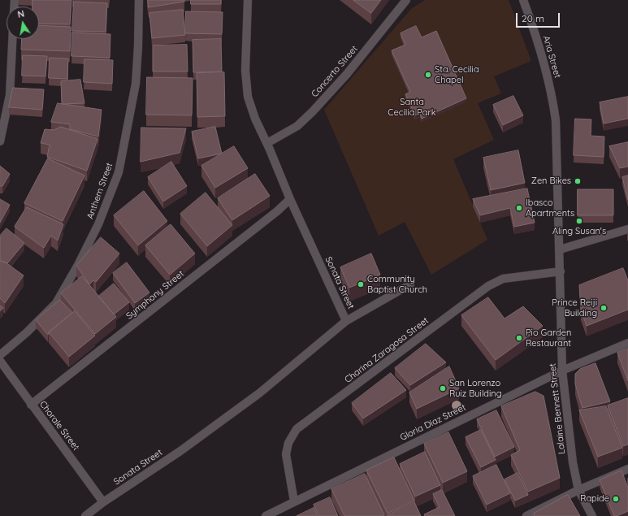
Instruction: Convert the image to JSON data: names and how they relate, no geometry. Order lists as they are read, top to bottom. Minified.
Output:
{"streets":{"street":["Aria Street","Concerto Street","Anthem Street","Sonata Street","Symphony Street","Charina Zaragosa Street","Lalaine Bennett Street","Gloria Diaz Street","Chorale Street"]},"crossings":[["Aria Street","Lalaine Bennett Street"],["Concerto Street","Sonata Street"],["Sonata Street","Symphony Street"],["Sonata Street","Chorale Street"],["Symphony Street","Chorale Street"],["Charina Zaragosa Street","Lalaine Bennett Street"],["Charina Zaragosa Street","Gloria Diaz Street"],["Lalaine Bennett Street","Gloria Diaz Street"]],"parks":["Santa Cecilia Park"],"places":["Sta. Cecilia Chapel","Zen Bikes","Ibasco Apartments","Aling Susan's","Community Baptist Church","Prince Reiji Building","Pio Garden Restaurant","San Lorenzo Ruiz Building","Rapide"],"scale_bar":"20 m","north":"top"}
